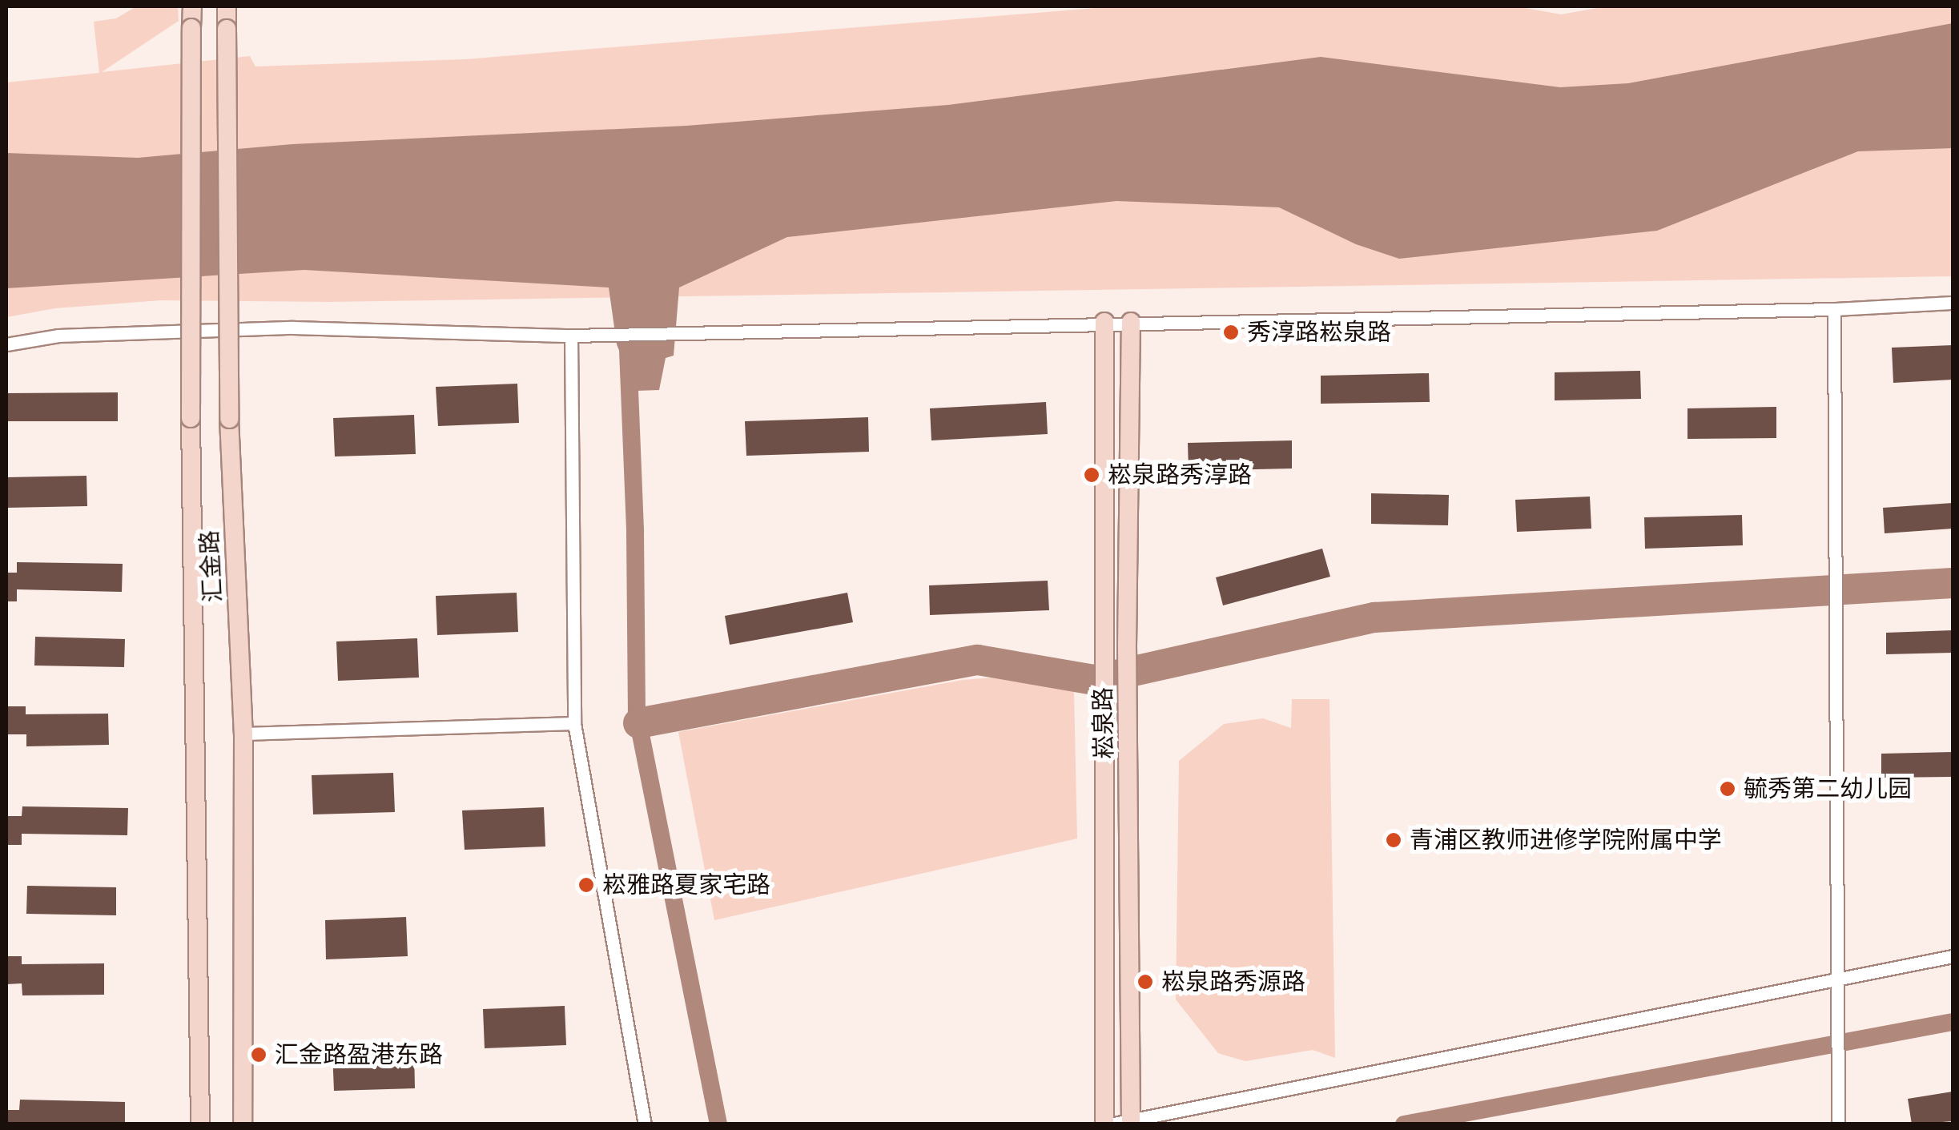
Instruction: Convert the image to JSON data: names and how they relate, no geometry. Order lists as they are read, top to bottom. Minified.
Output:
{"streets":{"main road":["汇金路","崧泉路"]},"places":["秀淳路崧泉路","崧泉路秀淳路","毓秀第二幼儿园","青浦区教师进修学院附属中学","崧雅路夏家宅路","崧泉路秀源路","汇金路盈港东路"]}
